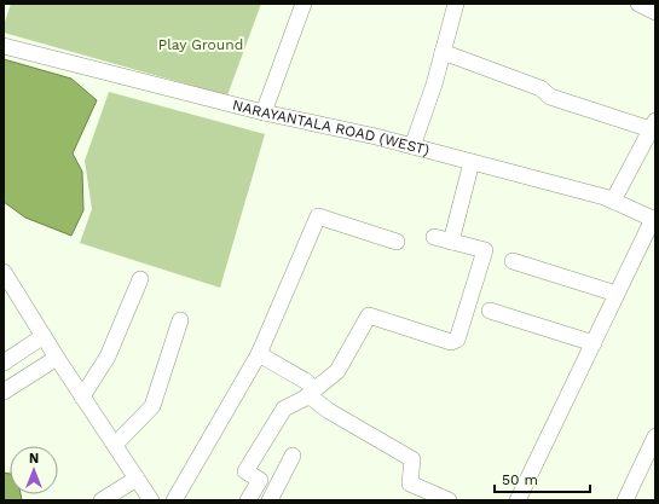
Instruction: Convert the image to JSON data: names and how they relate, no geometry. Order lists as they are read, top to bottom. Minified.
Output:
{"streets":{"street":["NARAYANTALA ROAD (WEST)"]},"parks":["Play Ground"],"scale_bar":"50 m","north":"top"}
